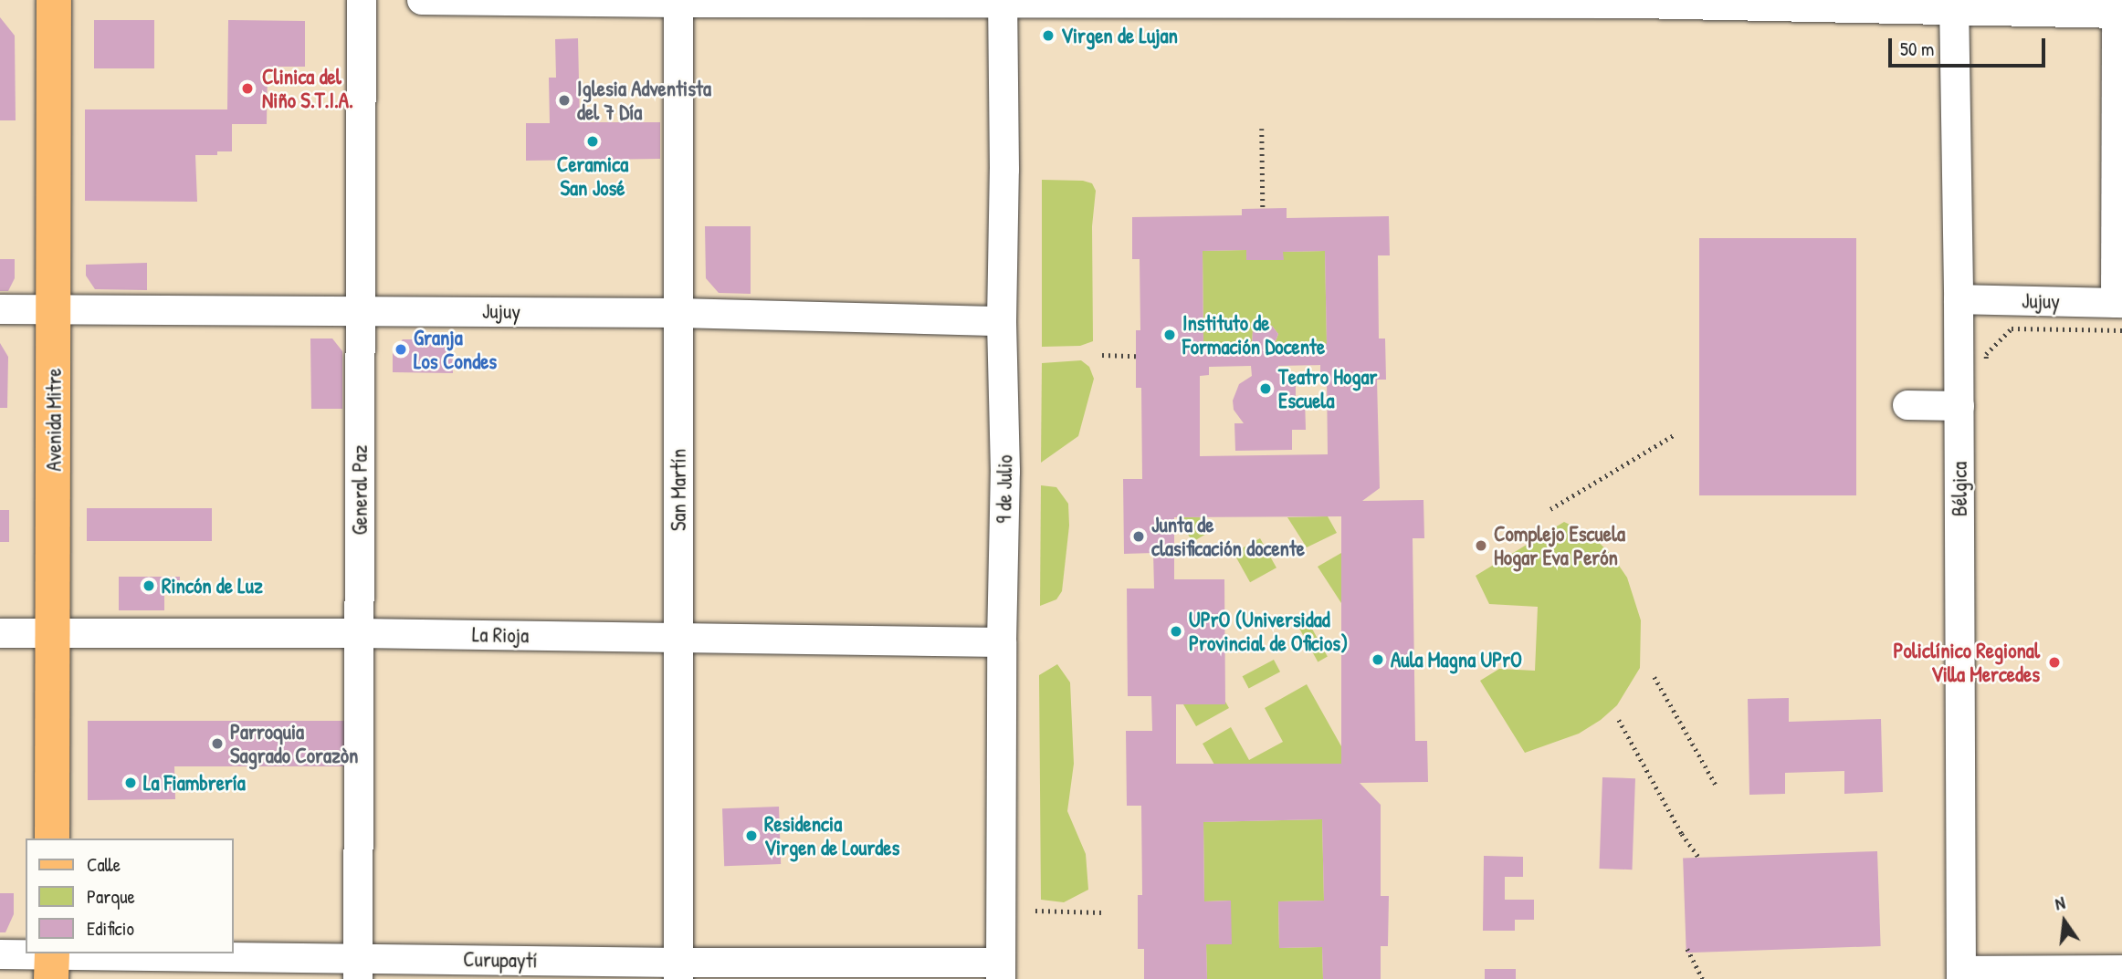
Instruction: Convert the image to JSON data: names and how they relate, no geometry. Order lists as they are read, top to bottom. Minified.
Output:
{"streets":{"main road":["Avenida Mitre"],"street":["Jujuy","9 de Julio","Bélgica","General Paz","San Martín","La Rioja","Curupaytí"]},"crossings":[["Jujuy","Avenida Mitre"],["Jujuy","9 de Julio"],["Jujuy","Bélgica"],["Jujuy","General Paz"],["Jujuy","San Martín"],["Avenida Mitre","La Rioja"],["9 de Julio","La Rioja"],["9 de Julio","Curupaytí"],["General Paz","La Rioja"],["General Paz","Curupaytí"],["San Martín","La Rioja"],["San Martín","Curupaytí"]],"places":["Virgen de Lujan","Clinica del Niño S.T.I.A.","Iglesia Adventista del 7 Día","Ceramica San José","Instituto de Formación Docente","Granja Los Condes","Teatro Hogar Escuela","Junta de clasificación docente","Complejo Escuela Hogar Eva Perón","Rincón de Luz","UPrO (Universidad Provincial de Oficios)","Aula Magna UPrO","Policlínico Regional Villa Mercedes","Parroquia Sagrado Corazòn","La Fiambrería","Residencia Virgen de Lourdes"],"legend":["Calle","Parque","Edificio"],"scale_bar":"50 m","north":"top"}
